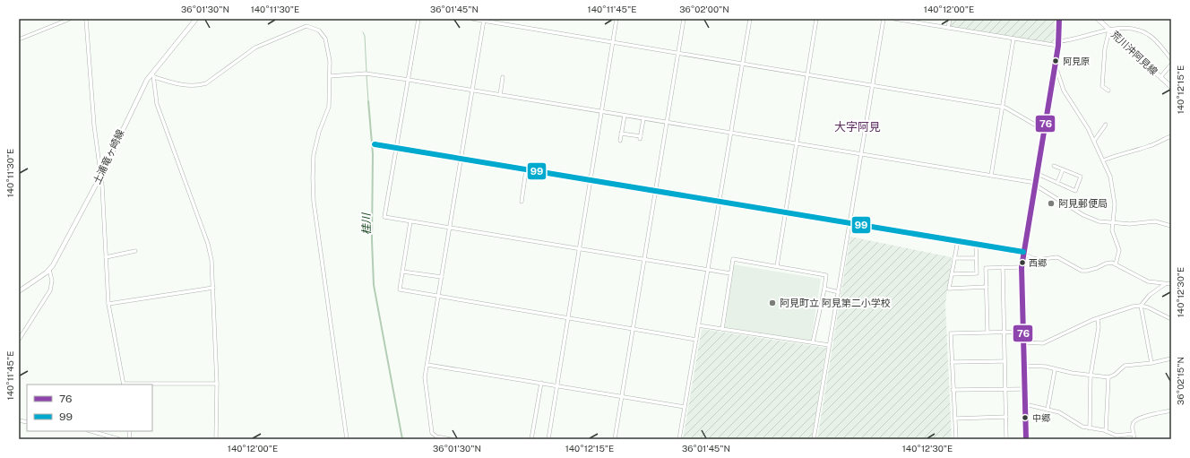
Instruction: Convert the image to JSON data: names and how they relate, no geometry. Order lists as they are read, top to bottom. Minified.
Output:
{"streets":{"main road":["荒川沖阿見線","土浦竜ヶ崎線"]},"districts":["大字阿見"],"water":["桂川"],"places":["阿見原","阿見郵便局","西郷","阿見町立 阿見第二小学校","中郷"],"lines":["transit line 76","transit line 99"],"legend":["76","99"],"coordinates":["36°01'30\"N","140°11'30\"E","36°01'45\"N","140°11'45\"E","36°02'00\"N","140°12'00\"E","140°12'15\"E","140°12'30\"E","36°02'15\"N"]}
